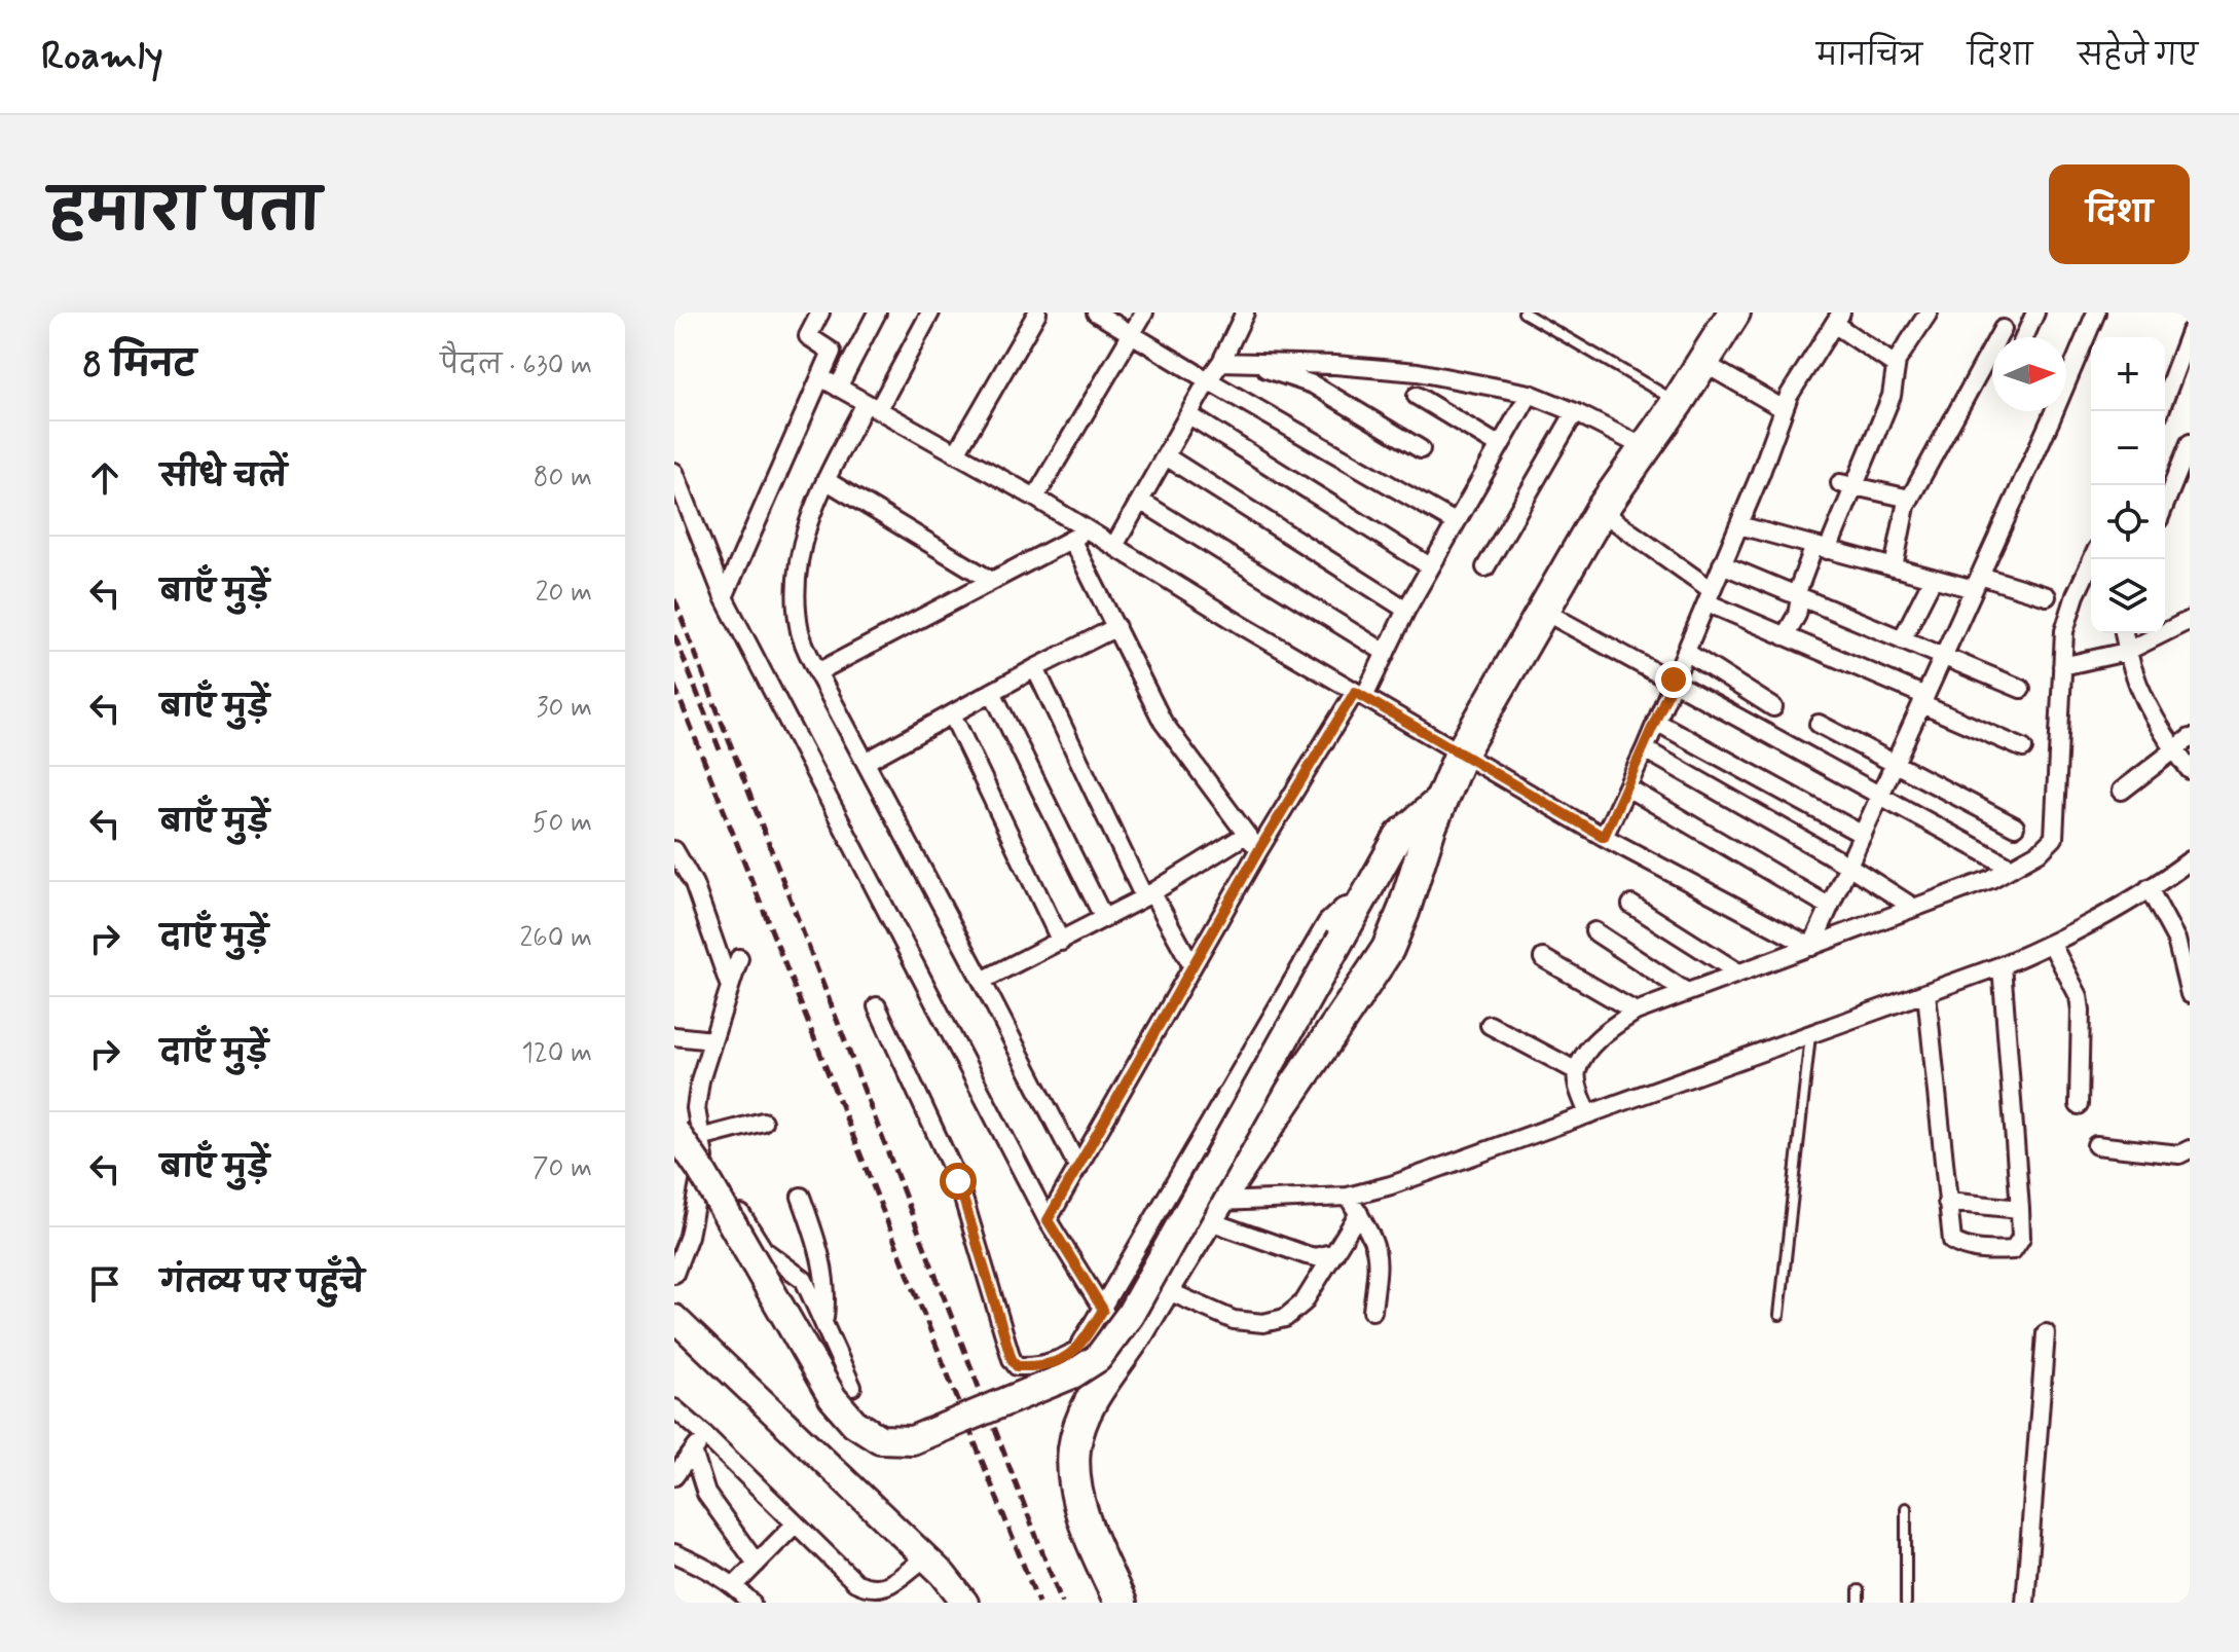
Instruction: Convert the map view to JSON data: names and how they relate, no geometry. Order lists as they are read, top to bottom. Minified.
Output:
{"north":"right","page":{"header":"Roamly","nav":["मानचित्र","दिशा","सहेजे गए"],"title":"हमारा पता","buttons":"दिशा","heading":["8 मिनट","पैदल · 630 m"],"map_buttons":["+","−"],"list":[["सीधे चलें","80 m"],["बाएँ मुड़ें","20 m"],["बाएँ मुड़ें","30 m"],["बाएँ मुड़ें","50 m"],["दाएँ मुड़ें","260 m"],["दाएँ मुड़ें","120 m"],["बाएँ मुड़ें","70 m"],"गंतव्य पर पहुँचे"]}}
